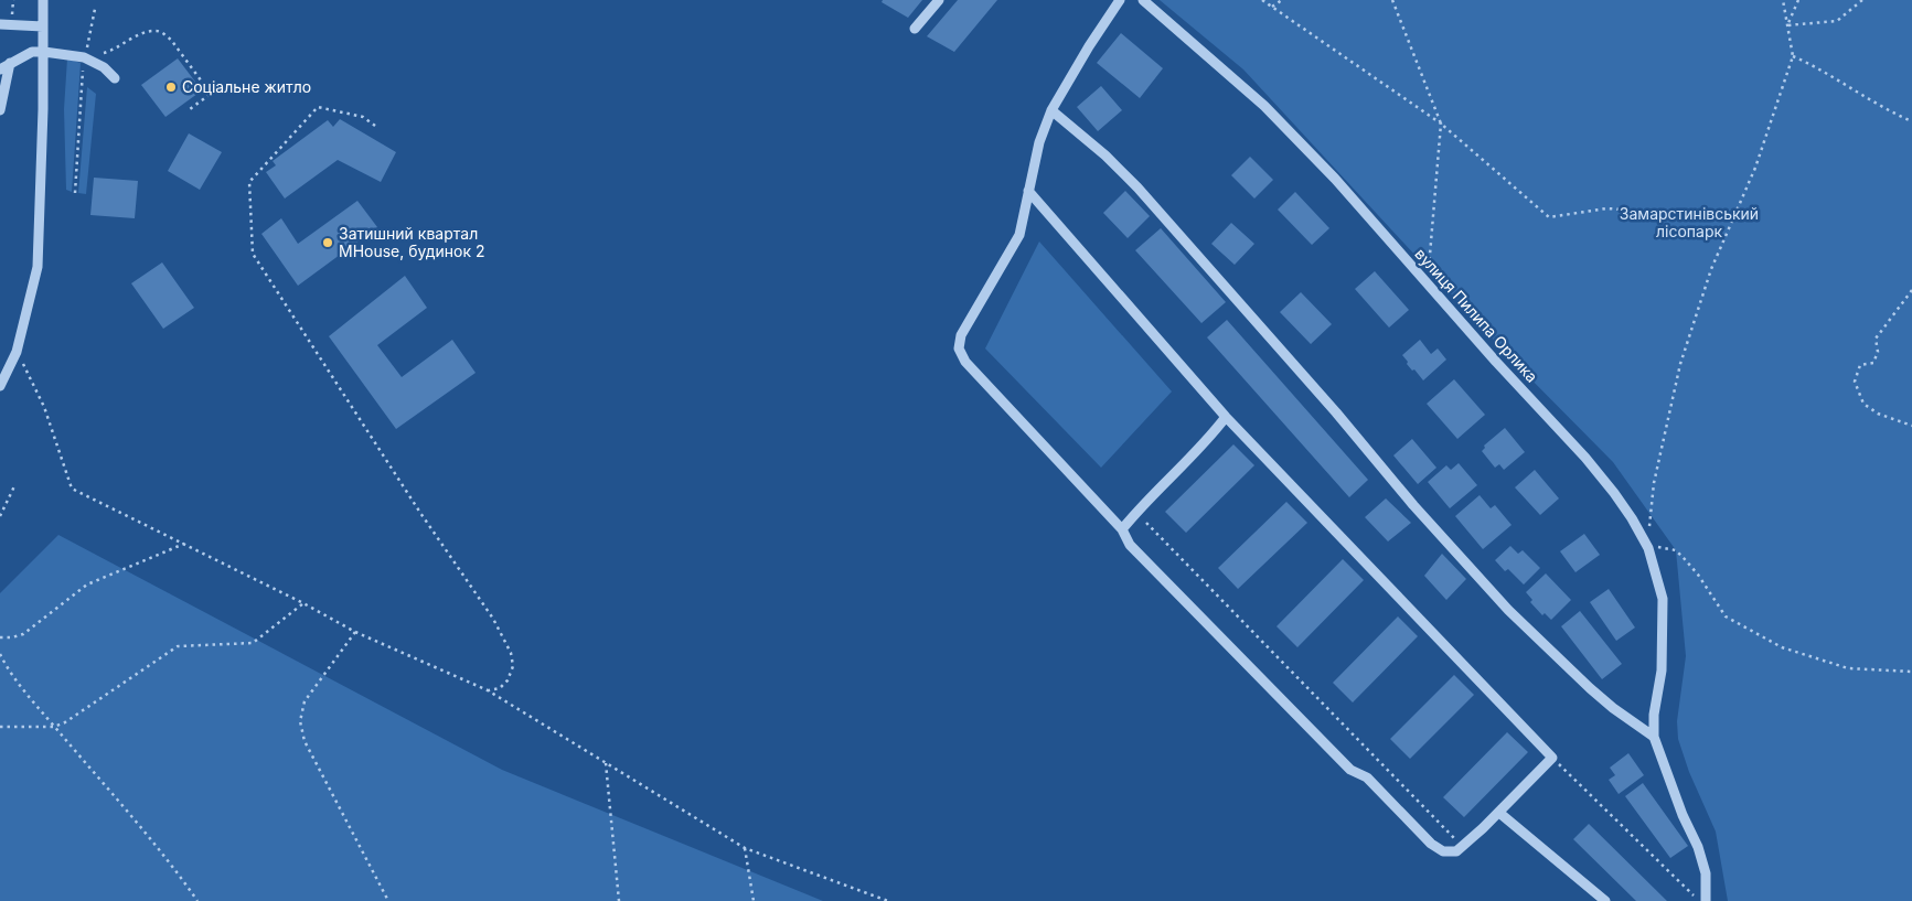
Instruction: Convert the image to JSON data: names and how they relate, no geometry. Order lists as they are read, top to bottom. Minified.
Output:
{"streets":{"street":["вулиця Пилипа Орлика"]},"parks":["Замарстинівський лісопарк"],"places":["Соціальне житло","Затишний квартал MHouse, будинок 2"]}
